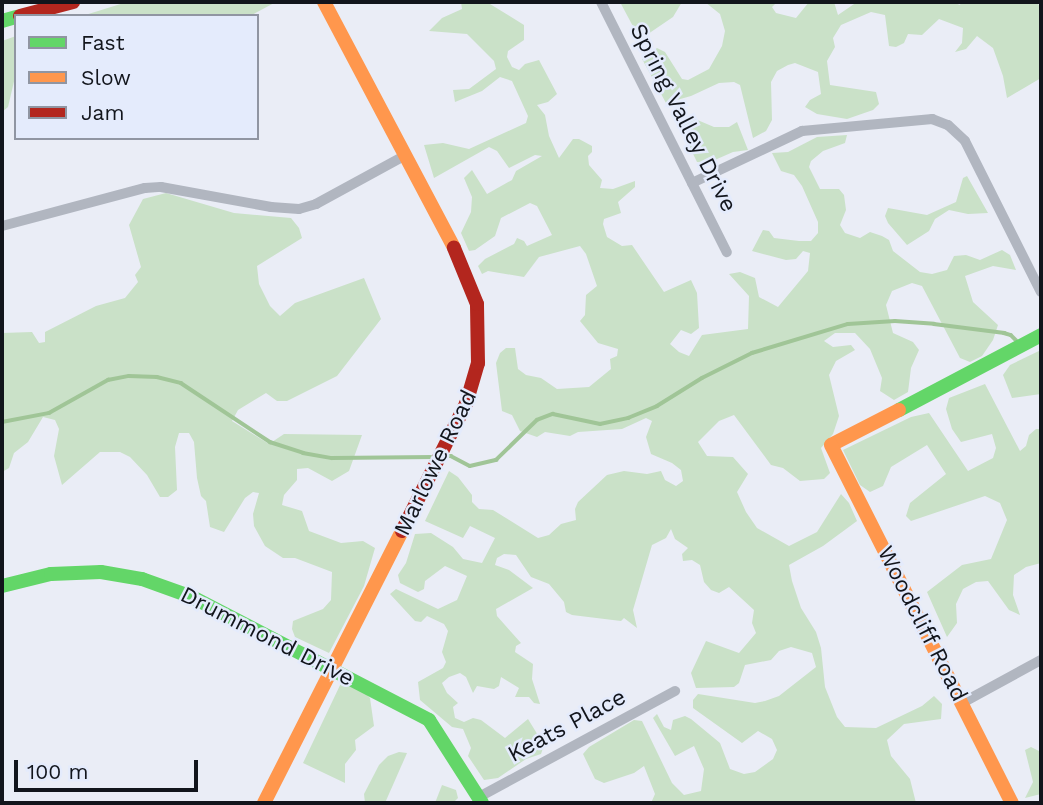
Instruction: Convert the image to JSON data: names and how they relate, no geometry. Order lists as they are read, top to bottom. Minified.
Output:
{"streets":{"street":["Spring Valley Drive","Marlowe Road","Woodcliff Road","Drummond Drive","Keats Place"]},"crossings":[["Marlowe Road","Drummond Drive"],["Drummond Drive","Keats Place"]],"legend":["Fast","Slow","Jam"],"scale_bar":"100 m"}
